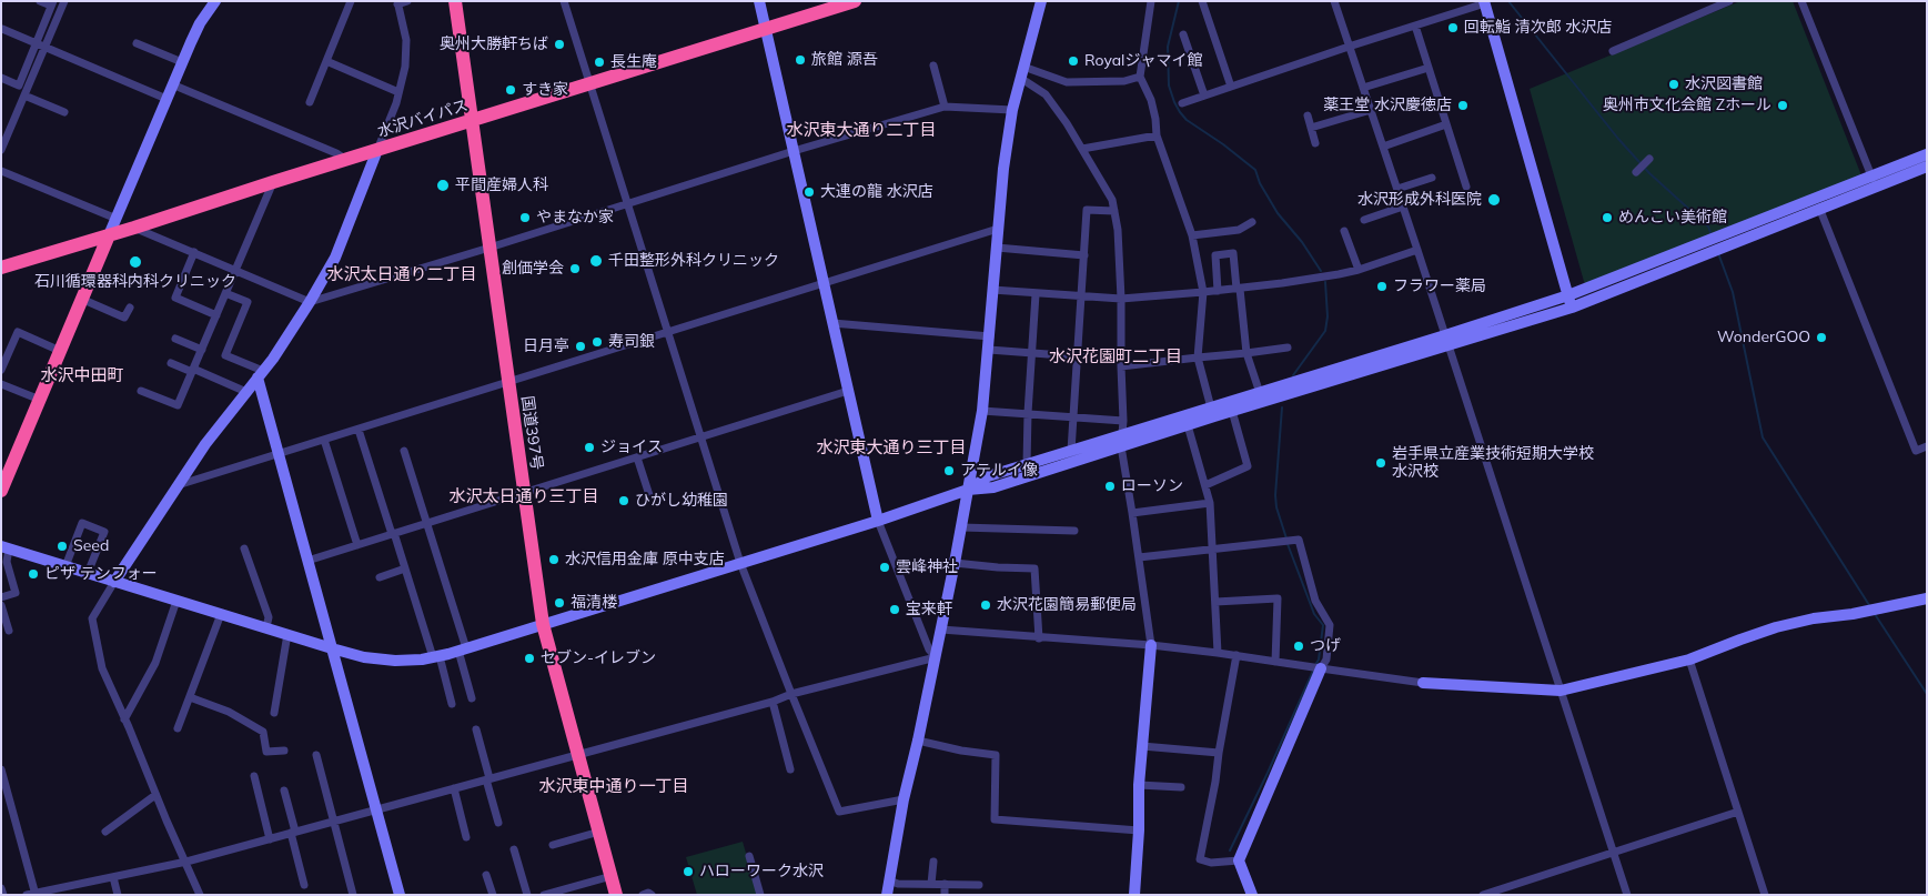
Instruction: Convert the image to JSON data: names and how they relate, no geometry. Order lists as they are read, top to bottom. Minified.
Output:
{"streets":{"highway":["水沢バイパス","国道397号"]},"crossings":[["水沢バイパス","国道397号"]],"districts":["水沢東大通り二丁目","水沢太日通り二丁目","水沢花園町二丁目","水沢中田町","水沢東大通り三丁目","水沢太日通り三丁目","水沢東中通り一丁目"],"places":["回転鮨 清次郎 水沢店","奥州大勝軒ちば","旅館 源吾","Royalジャマイ館","長生庵","水沢図書館","すき家","薬王堂 水沢慶徳店","奥州市文化会館 Zホール","平間産婦人科","大連の龍 水沢店","水沢形成外科医院","やまなか家","めんこい美術館","千田整形外科クリニック","石川循環器科内科クリニック","創価学会","フラワー薬局","WonderGOO","寿司銀","日月亭","ジョイス","岩手県立産業技術短期大学校 水沢校","アテルイ像","ローソン","ひがし幼稚園","Seed","水沢信用金庫 原中支店","雲峰神社","ピザ テンフォー","福清楼","水沢花園簡易郵便局","宝来軒","つげ","セブン-イレブン","ハローワーク水沢"]}
